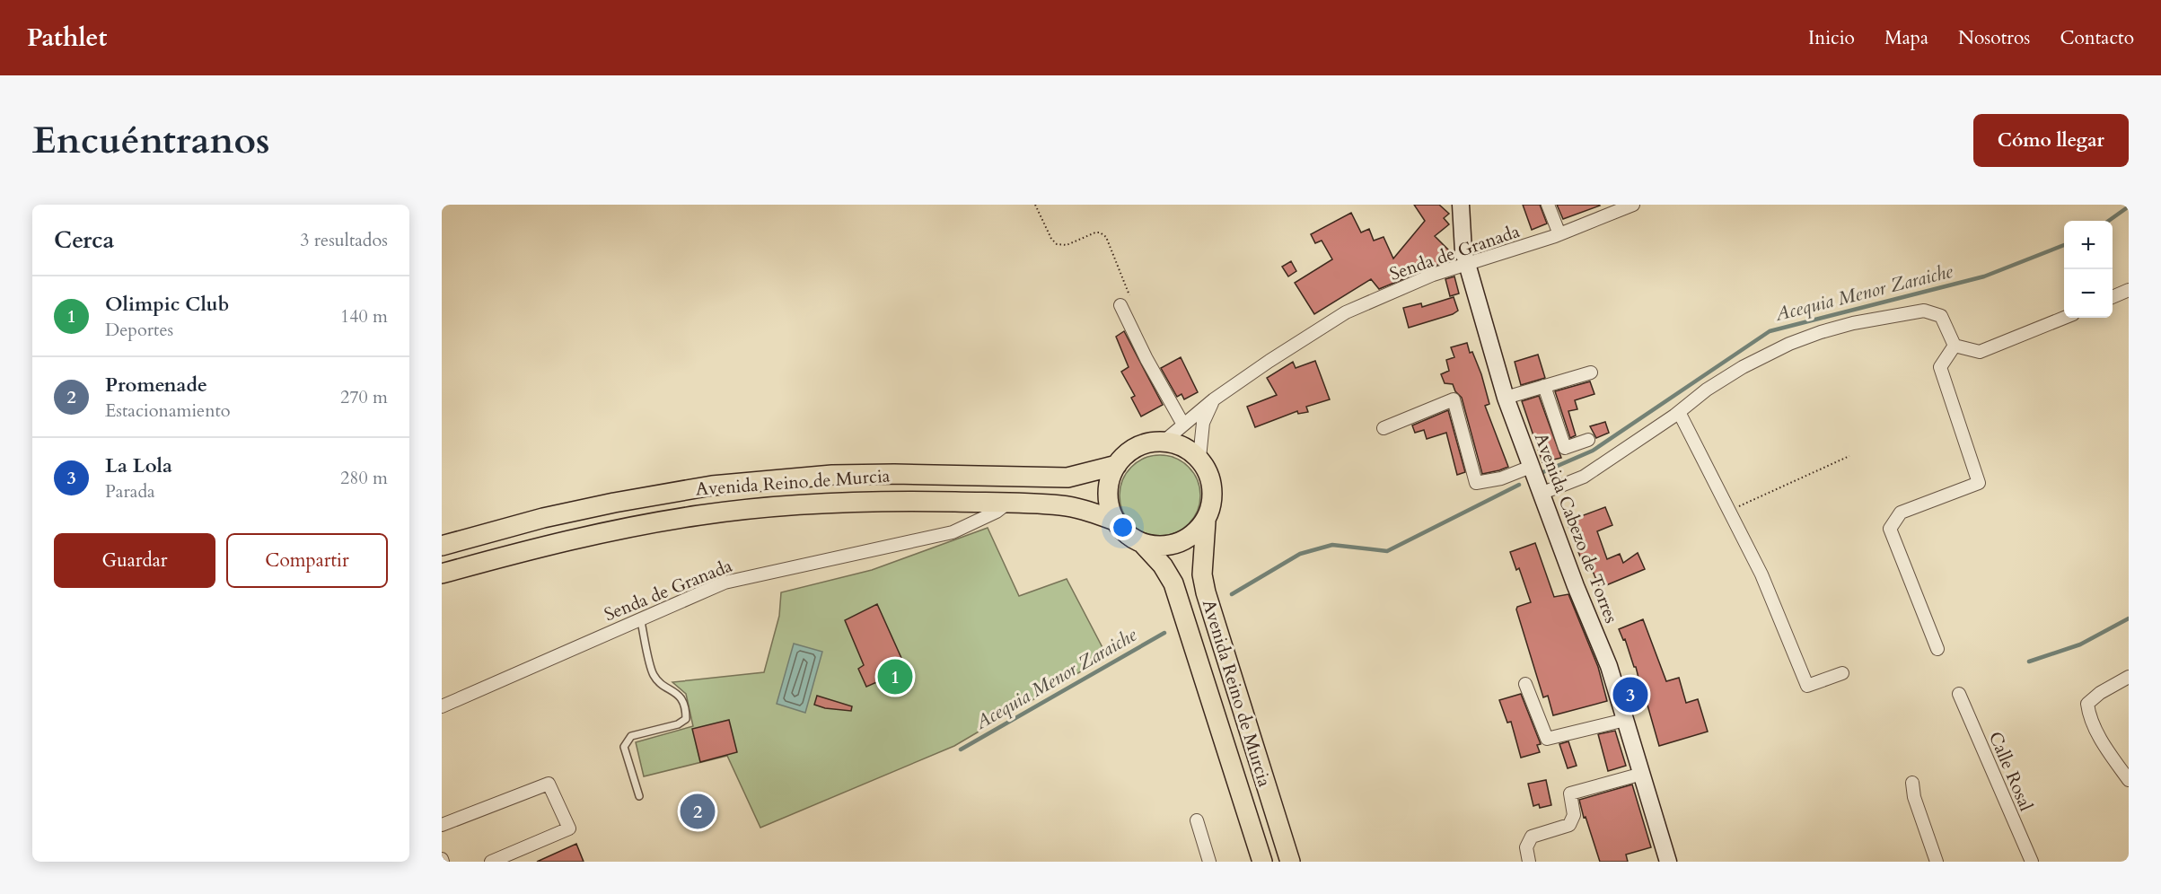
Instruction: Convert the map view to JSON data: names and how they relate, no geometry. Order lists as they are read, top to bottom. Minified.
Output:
{"streets":{"main road":["Avenida Reino de Murcia"],"street":["Senda de Granada","Avenida Cabezo de Torres","Calle Rosal"]},"crossings":[["Senda de Granada","Avenida Reino de Murcia"],["Senda de Granada","Avenida Cabezo de Torres"]],"water":["Acequia Menor Zaraiche"],"page":{"header":"Pathlet","nav":["Inicio","Mapa","Nosotros","Contacto"],"buttons":["Cómo llegar",["Guardar","Compartir"]],"title":"Encuéntranos","heading":["Cerca","3 resultados"],"map_buttons":["+","−"],"list":[{"mark":"1","name":"Olimpic Club","note":"Deportes","value":"140 m"},{"mark":"2","name":"Promenade","note":"Estacionamiento","value":"270 m"},{"mark":"3","name":"La Lola","note":"Parada","value":"280 m"}],"pins":["1","3","2"]}}
